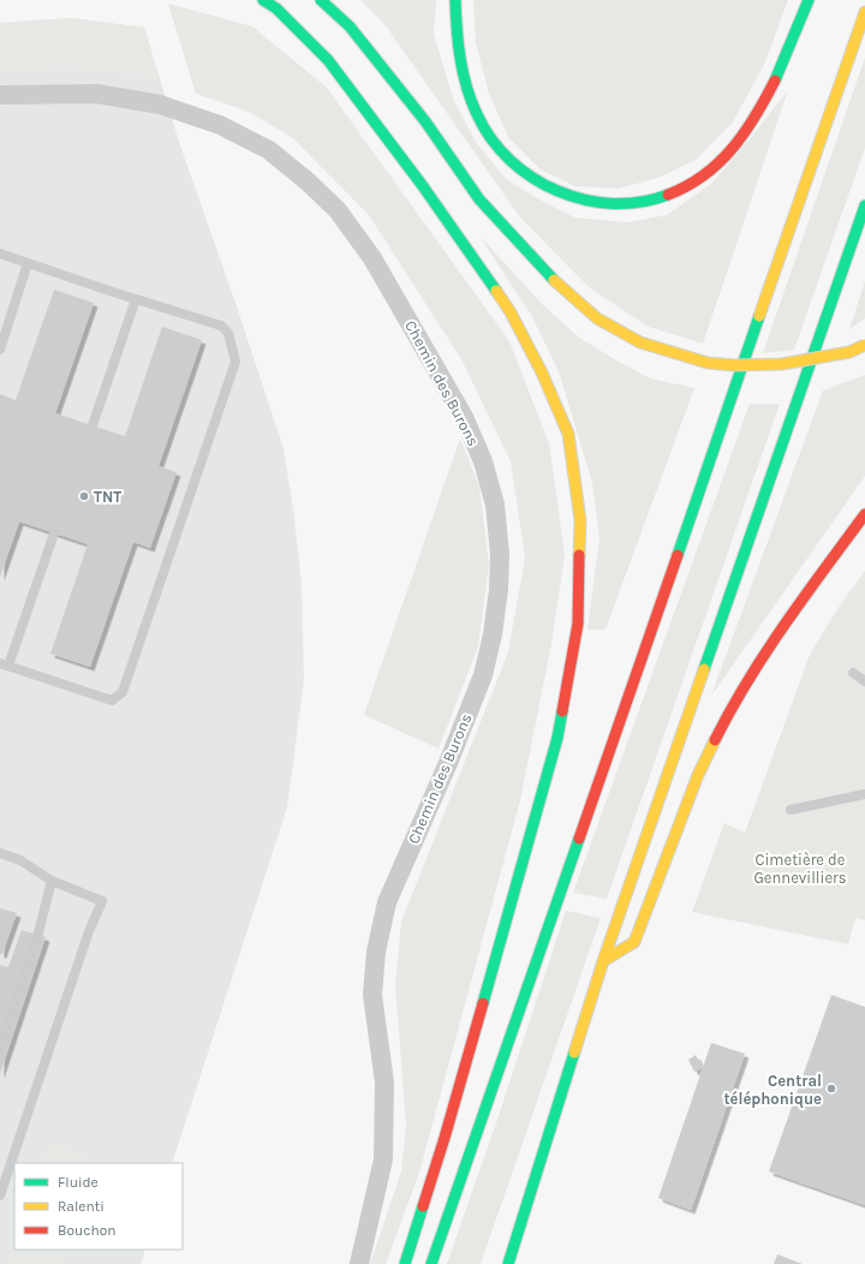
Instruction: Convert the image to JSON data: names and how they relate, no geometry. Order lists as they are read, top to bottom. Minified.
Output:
{"streets":{"street":["Chemin des Burons"]},"parks":["Cimetière de Gennevilliers"],"places":["TNT","Central téléphonique"],"legend":["Fluide","Ralenti","Bouchon"]}
